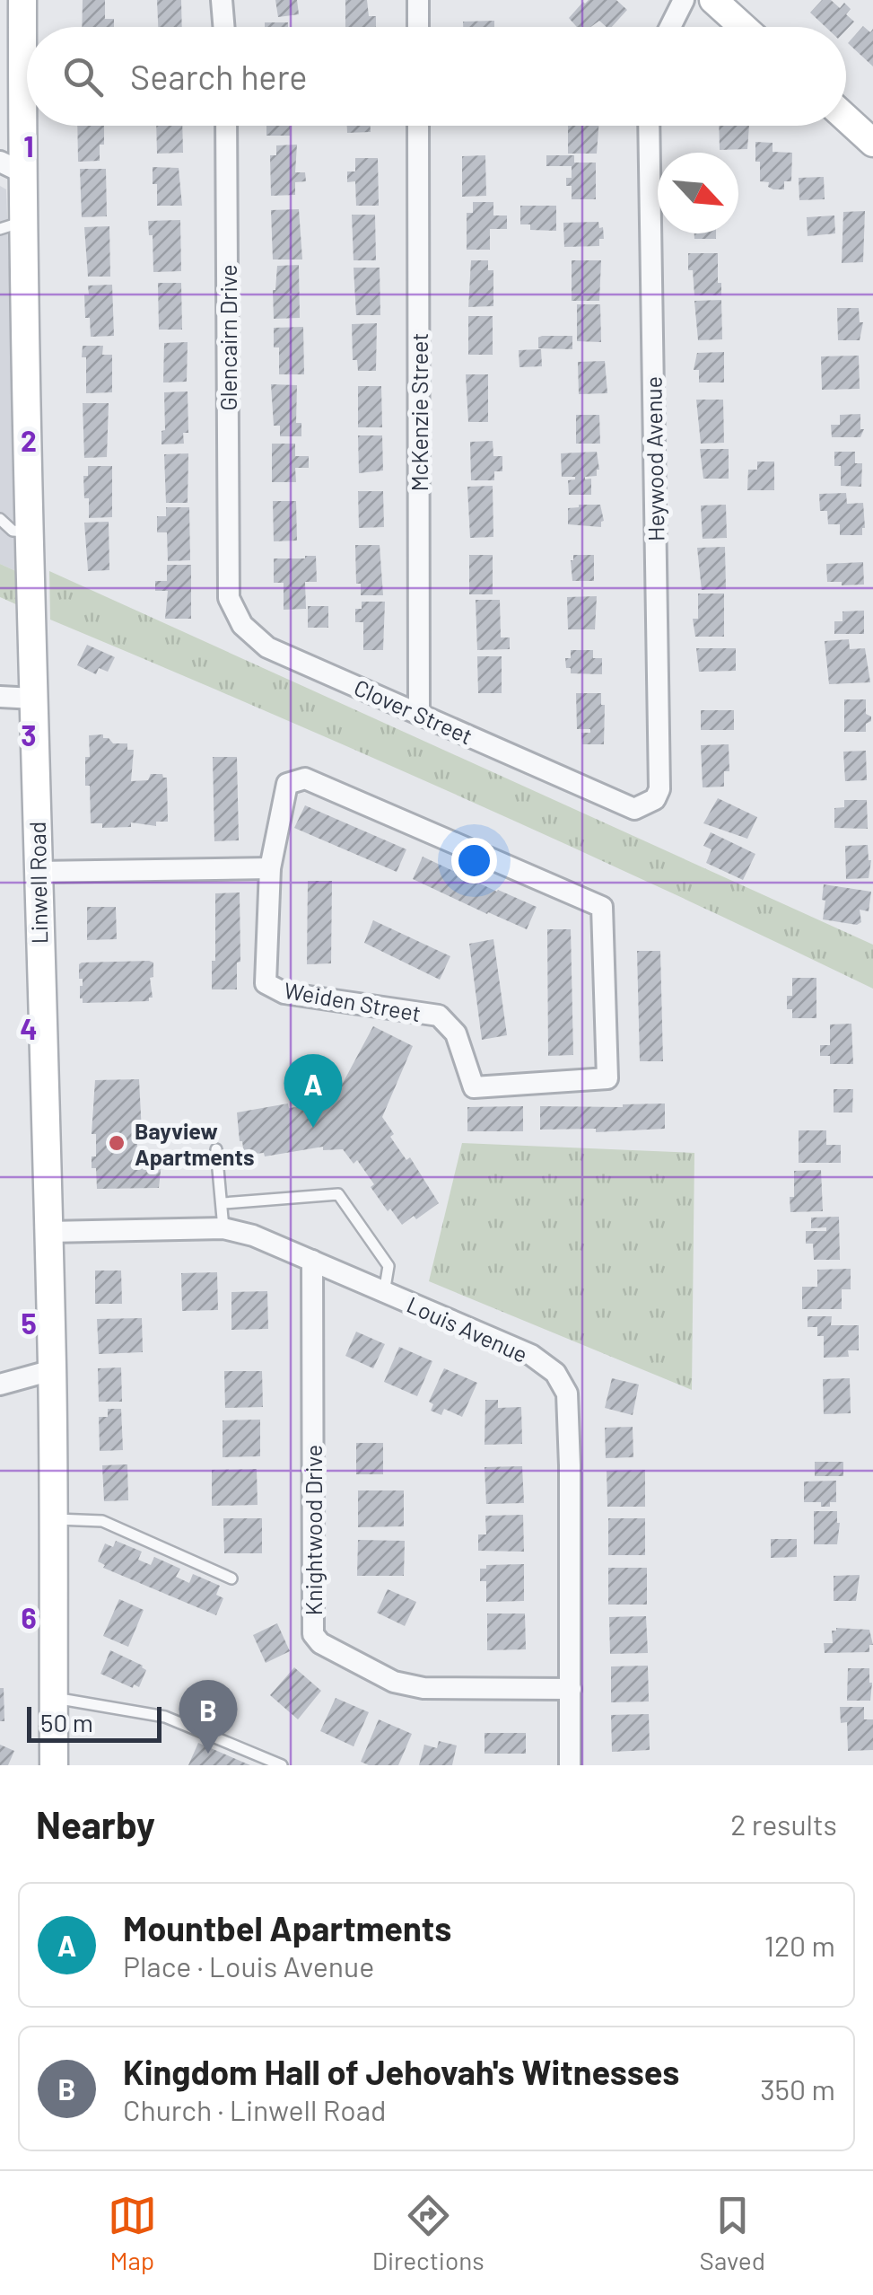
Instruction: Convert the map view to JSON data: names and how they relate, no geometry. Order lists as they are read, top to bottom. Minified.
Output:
{"streets":{"main road":["Linwell Road"],"street":["Glencairn Drive","McKenzie Street","Heywood Avenue","Clover Street","Weiden Street","Louis Avenue","Knightwood Drive"]},"crossings":[["Glencairn Drive","Clover Street"],["McKenzie Street","Clover Street"],["Heywood Avenue","Clover Street"],["Linwell Road","Louis Avenue"],["Louis Avenue","Knightwood Drive"]],"places":["Bayview Apartments"],"scale_bar":"50 m","north":"bottom right","page":{"search":"Search here","pins":["A","B"],"scale":"50 m","heading":["Nearby","2 results"],"list":[{"mark":"A","name":"Mountbel Apartments","note":"Place · Louis Avenue","value":"120 m"},{"mark":"B","name":"Kingdom Hall of Jehovah's Witnesses","note":"Church · Linwell Road","value":"350 m"}],"nav":["Map","Directions","Saved"]},"grid":{"rows":["1","2","3","4","5","6"]}}
